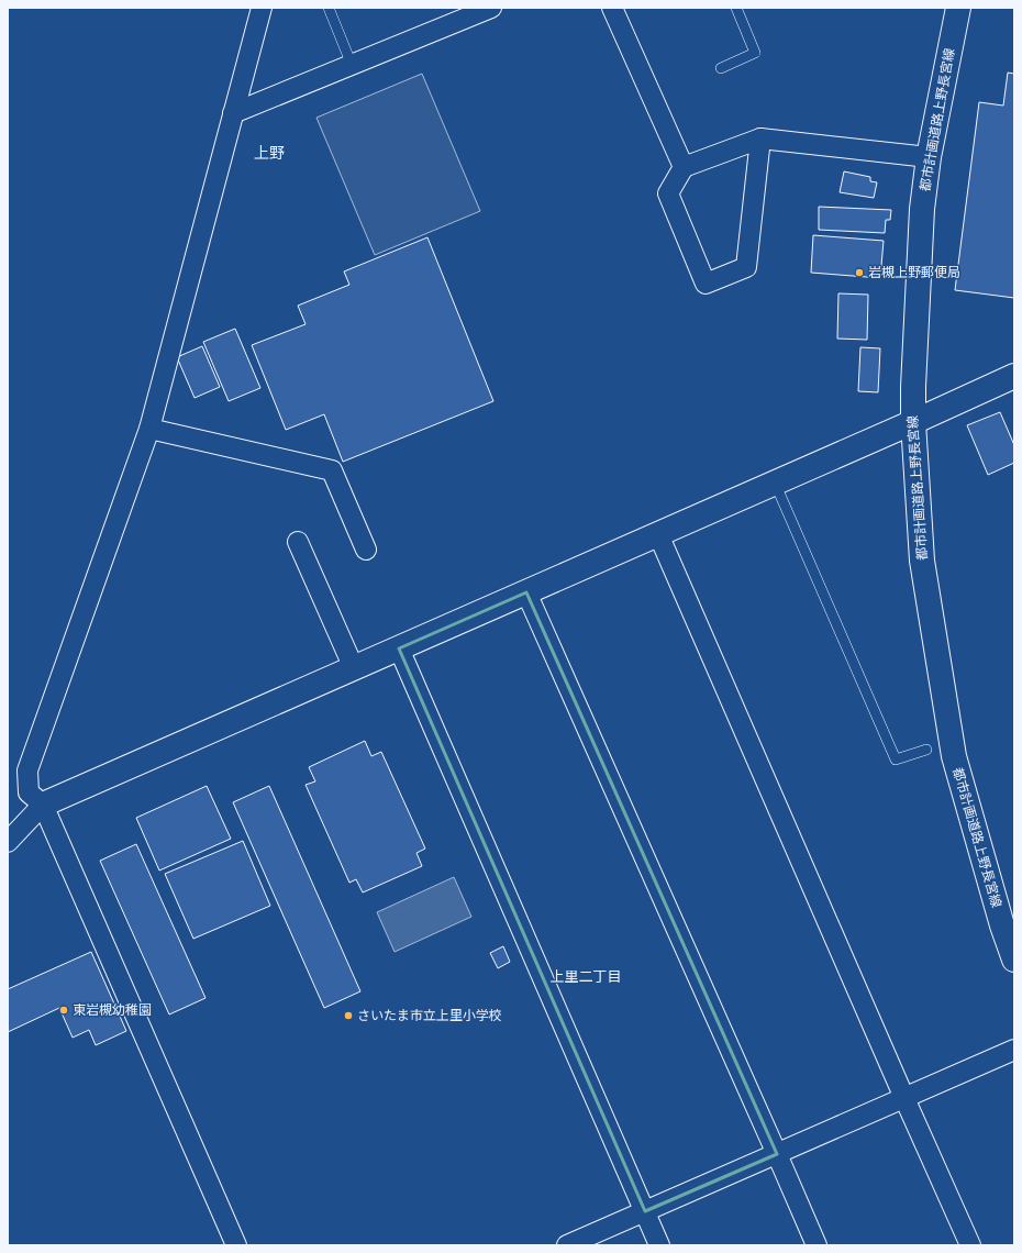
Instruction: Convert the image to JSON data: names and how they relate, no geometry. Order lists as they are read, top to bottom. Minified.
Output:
{"streets":{"street":["都市計画道路上野長宮線"]},"districts":["上野","上里二丁目"],"places":["岩槻上野郵便局","東岩槻幼稚園","さいたま市立上里小学校"]}
